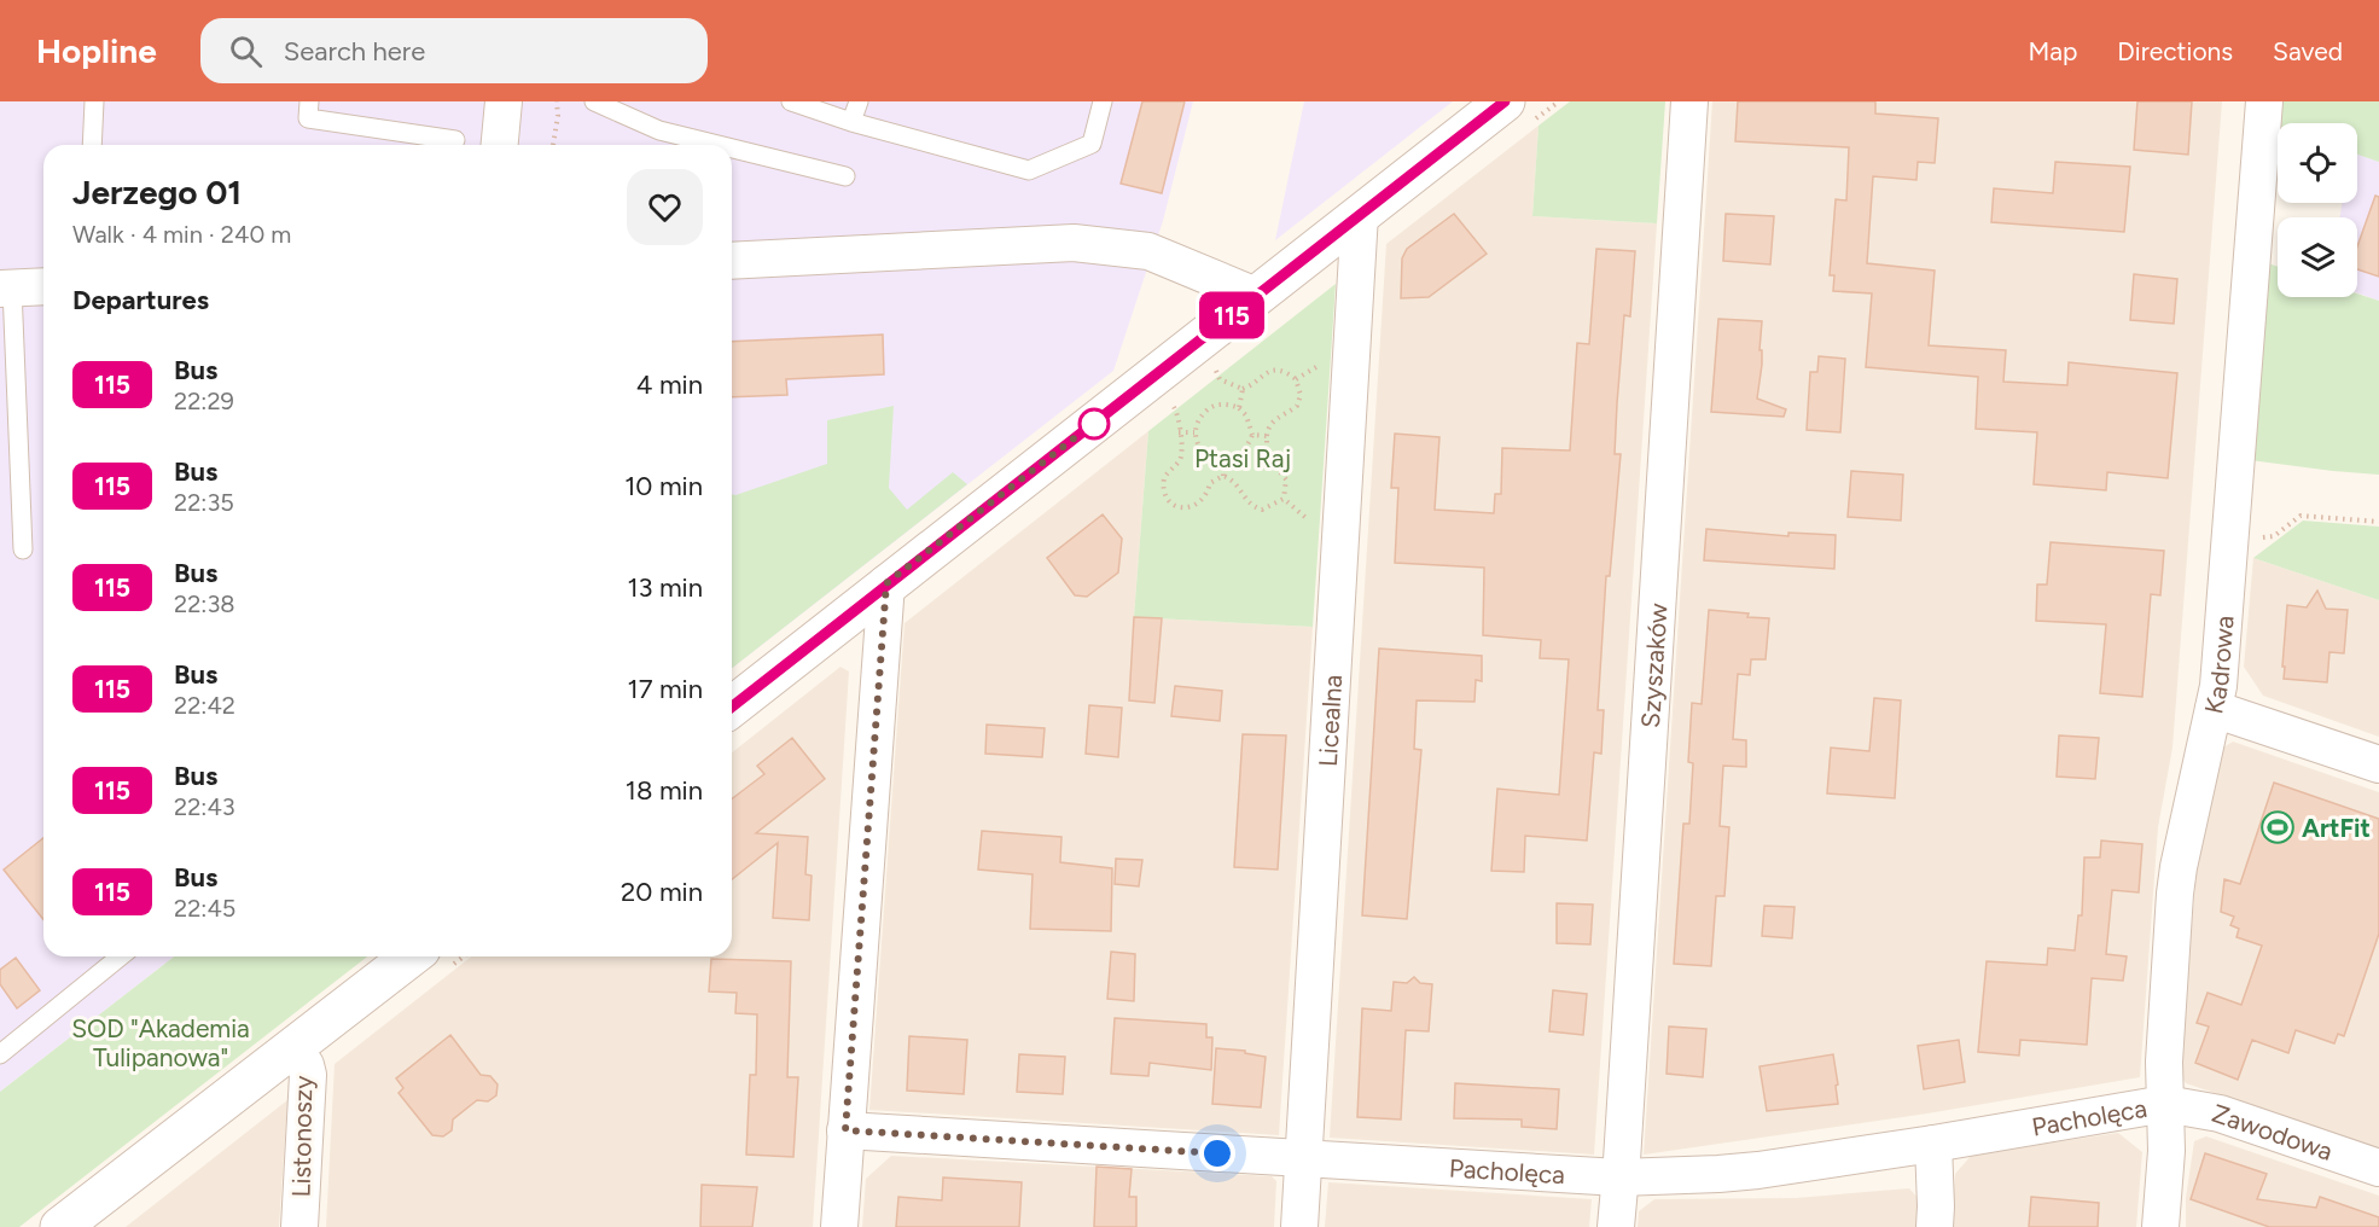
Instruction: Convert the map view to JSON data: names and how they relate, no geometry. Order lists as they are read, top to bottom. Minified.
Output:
{"streets":{"street":["Szyszaków","Kadrowa","Licealna","Pacholęca","Zawodowa","Listonoszy"]},"crossings":[["Szyszaków","Pacholęca"],["Kadrowa","Pacholęca"],["Kadrowa","Zawodowa"],["Licealna","Pacholęca"],["Pacholęca","Zawodowa"]],"parks":["Ptasi Raj","SOD \"Akademia Tulipanowa\""],"places":{"sports":["ArtFit"]},"lines":["bus line 115"],"page":{"header":"Hopline","search":"Search here","nav":["Map","Directions","Saved"],"on_map":"115","heading":[["Jerzego 01","Walk · 4 min · 240 m"],"Departures"],"list":[{"mark":"115","name":"Bus","note":"22:29","value":"4 min"},{"mark":"115","name":"Bus","note":"22:35","value":"10 min"},{"mark":"115","name":"Bus","note":"22:38","value":"13 min"},{"mark":"115","name":"Bus","note":"22:42","value":"17 min"},{"mark":"115","name":"Bus","note":"22:43","value":"18 min"},{"mark":"115","name":"Bus","note":"22:45","value":"20 min"}]}}
